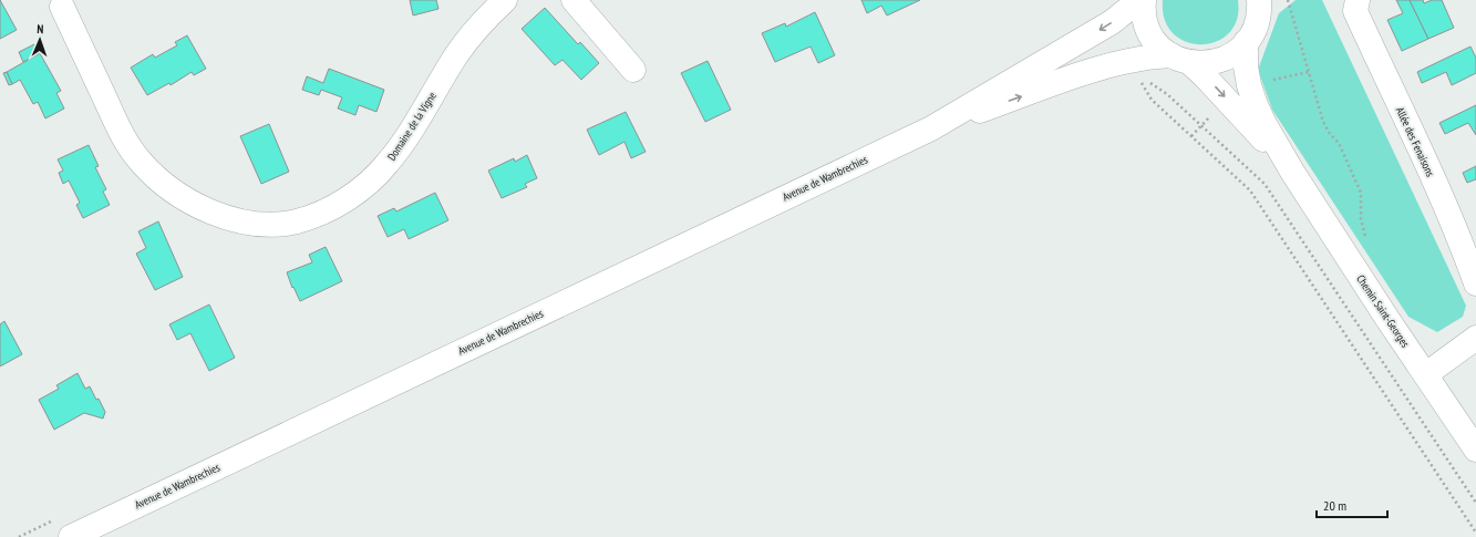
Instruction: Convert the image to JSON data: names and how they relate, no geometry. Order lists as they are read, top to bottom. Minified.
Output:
{"streets":{"street":["Domaine de la Vigne","Allée des Fenaisons","Avenue de Wambrechies","Chemin Saint-Georges"]},"crossings":[["Avenue de Wambrechies","Chemin Saint-Georges"]],"scale_bar":"20 m","north":"top"}
